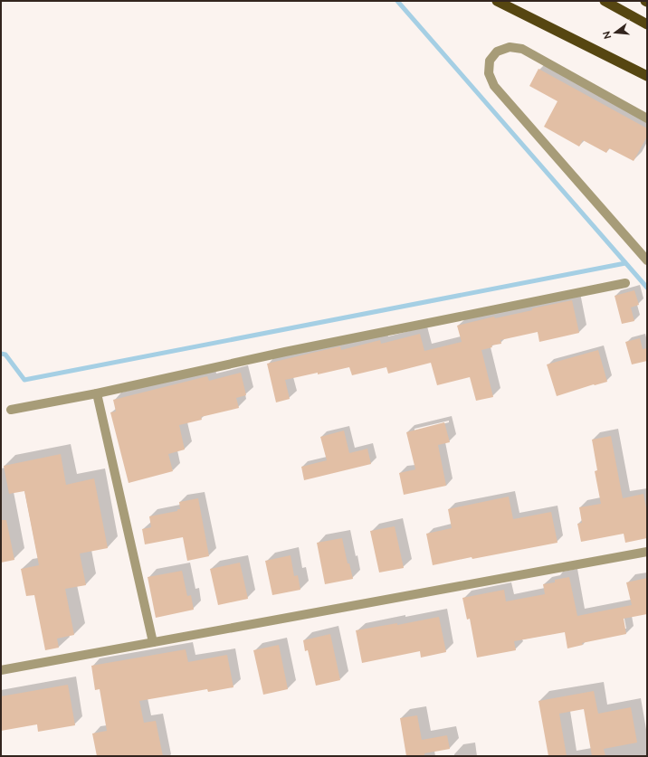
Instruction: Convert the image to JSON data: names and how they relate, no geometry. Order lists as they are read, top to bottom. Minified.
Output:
{"north":"left"}
